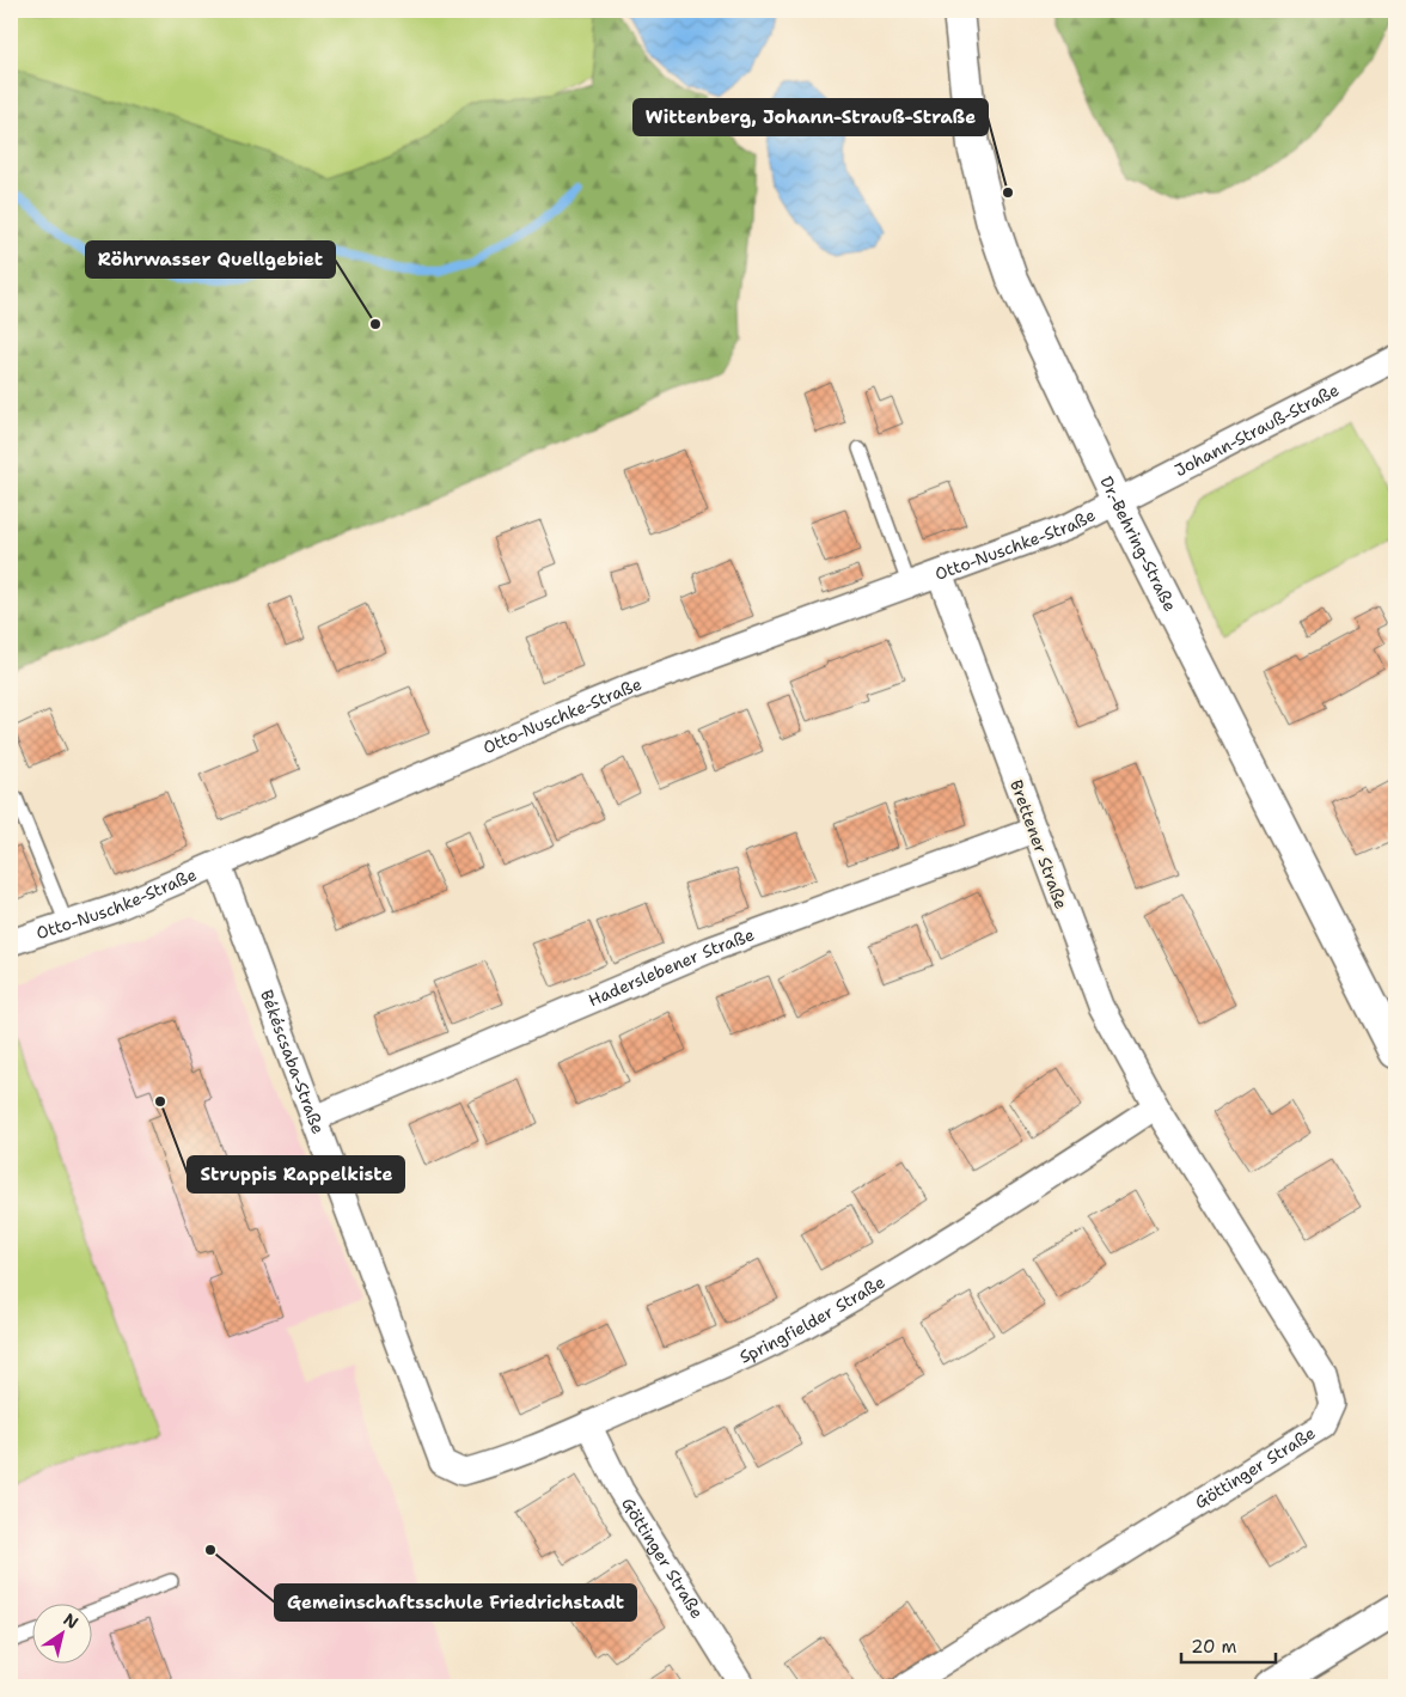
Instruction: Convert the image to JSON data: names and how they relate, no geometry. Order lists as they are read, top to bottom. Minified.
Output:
{"streets":{"street":["Johann-Strauß-Straße","Otto-Nuschke-Straße","Dr.-Behring-Straße","Brettener Straße","Haderslebener Straße","Békéscsaba-Straße","Springfielder Straße","Göttinger Straße"]},"crossings":[["Johann-Strauß-Straße","Otto-Nuschke-Straße"],["Johann-Strauß-Straße","Dr.-Behring-Straße"],["Otto-Nuschke-Straße","Dr.-Behring-Straße"],["Otto-Nuschke-Straße","Brettener Straße"],["Otto-Nuschke-Straße","Békéscsaba-Straße"],["Brettener Straße","Haderslebener Straße"],["Brettener Straße","Springfielder Straße"],["Brettener Straße","Göttinger Straße"],["Haderslebener Straße","Békéscsaba-Straße"],["Békéscsaba-Straße","Springfielder Straße"],["Springfielder Straße","Göttinger Straße"]],"places":["Wittenberg, Johann-Strauß-Straße","Röhrwasser Quellgebiet","Struppis Rappelkiste","Gemeinschaftsschule Friedrichstadt"],"scale_bar":"20 m","north":"top right"}
